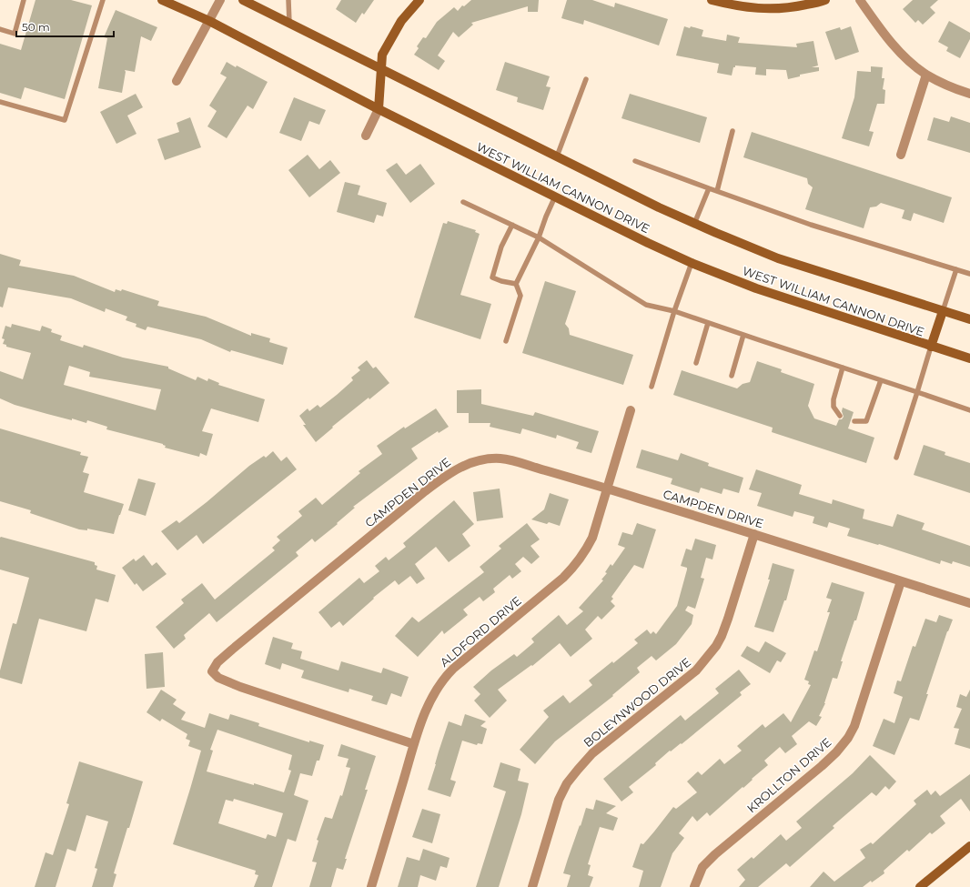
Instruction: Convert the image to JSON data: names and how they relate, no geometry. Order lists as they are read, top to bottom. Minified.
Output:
{"streets":{"main road":["WEST WILLIAM CANNON DRIVE"],"street":["CAMPDEN DRIVE","ALDFORD DRIVE","BOLEYNWOOD DRIVE","KROLLTON DRIVE"]},"crossings":[["CAMPDEN DRIVE","ALDFORD DRIVE"],["CAMPDEN DRIVE","BOLEYNWOOD DRIVE"],["CAMPDEN DRIVE","KROLLTON DRIVE"]],"scale_bar":"50 m"}
